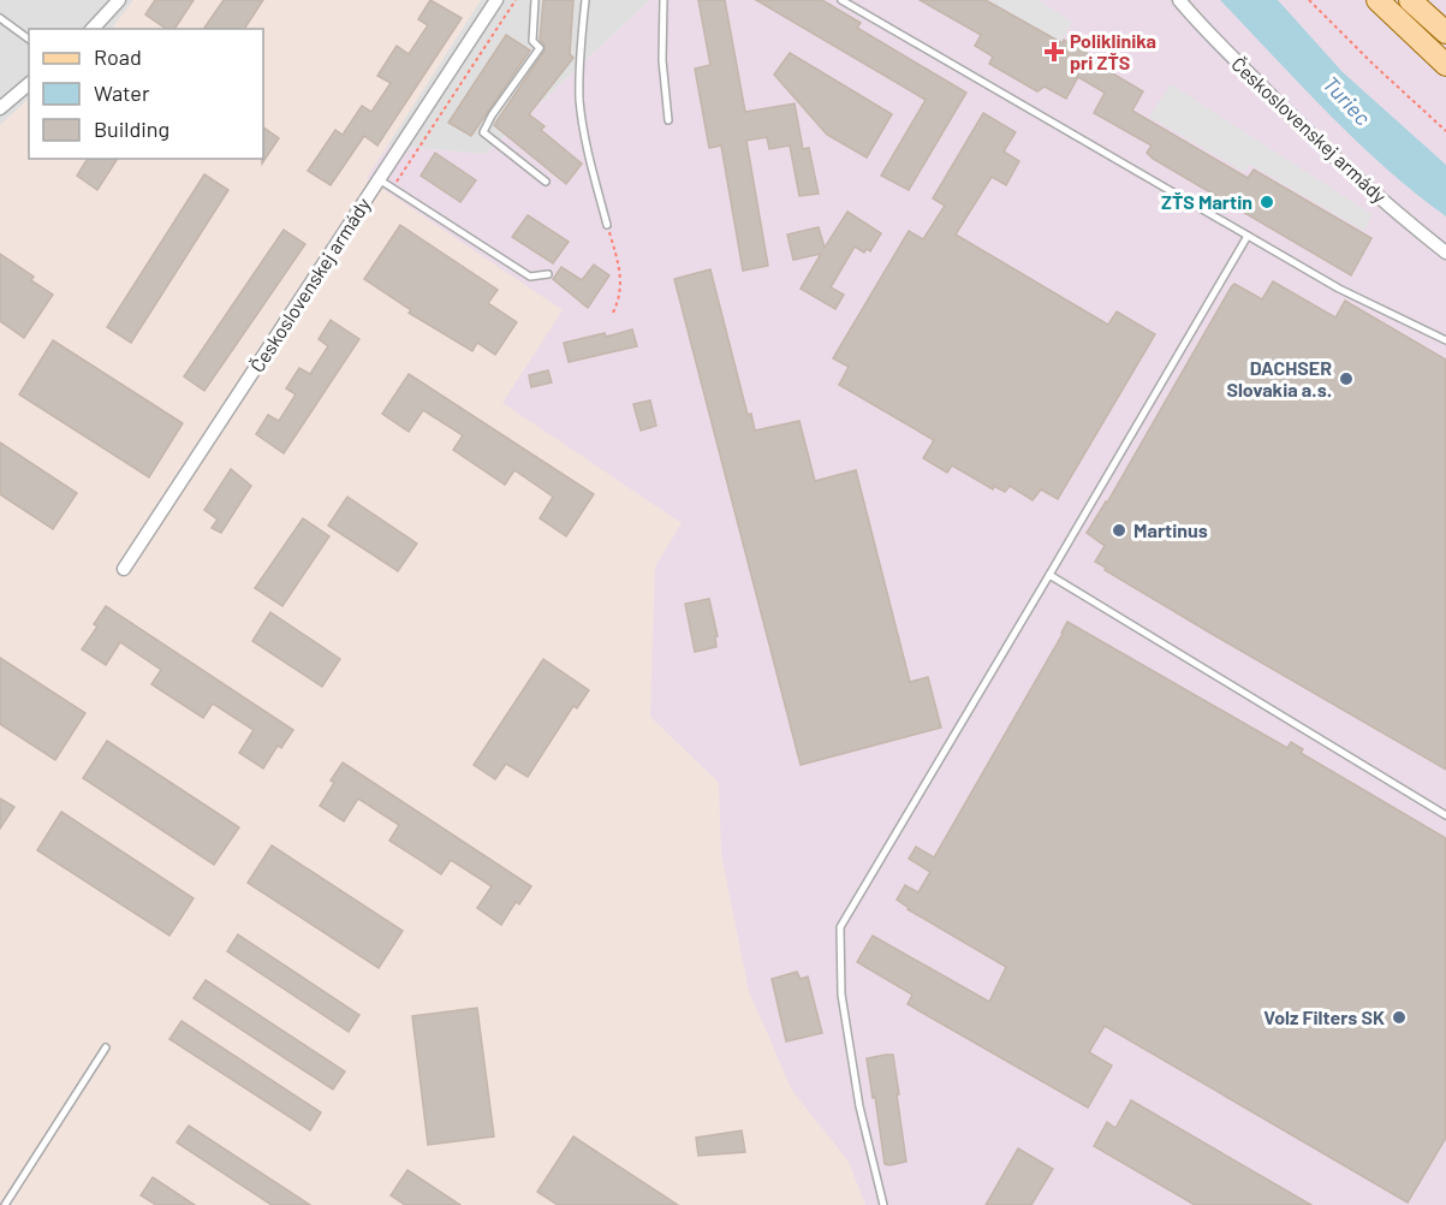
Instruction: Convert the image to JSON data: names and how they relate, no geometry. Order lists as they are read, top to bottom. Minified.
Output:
{"streets":{"street":["Československej armády"]},"water":["Turiec"],"places":{"health":["Poliklinika pri ZŤS"],"other":["ZŤS Martin","DACHSER Slovakia a.s.","Martinus","Volz Filters SK"]},"legend":["Road","Water","Building"]}
